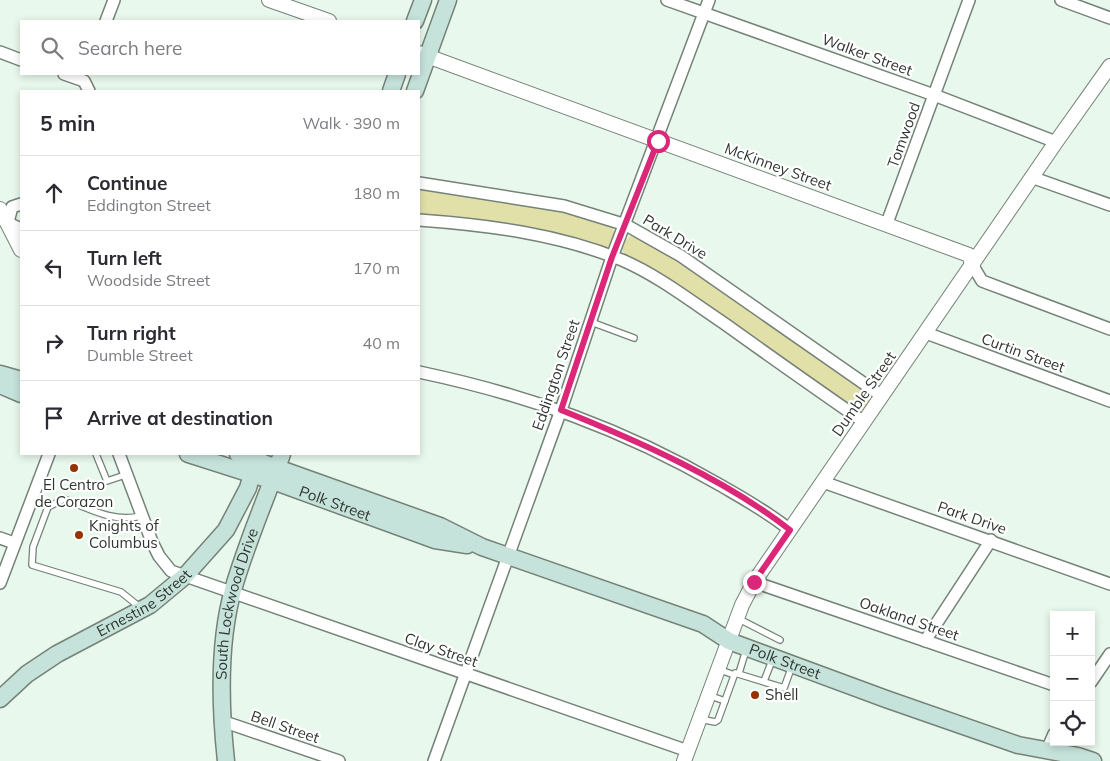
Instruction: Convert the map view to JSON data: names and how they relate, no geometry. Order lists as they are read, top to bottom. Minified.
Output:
{"streets":{"main road":["Polk Street","Ernestine Street","South Lockwood Drive"],"street":["Walker Street","Tomwood","McKinney Street","Park Drive","Curtin Street","Eddington Street","Dumble Street","Oakland Street","Clay Street","Bell Street"]},"crossings":[["Walker Street","Tomwood"],["Walker Street","Eddington Street"],["Walker Street","Dumble Street"],["Tomwood","McKinney Street"],["McKinney Street","Eddington Street"],["McKinney Street","Dumble Street"],["Park Drive","Eddington Street"],["Park Drive","Dumble Street"],["Curtin Street","Dumble Street"],["Eddington Street","Polk Street"],["Eddington Street","Clay Street"],["Dumble Street","Polk Street"],["Dumble Street","Oakland Street"],["Dumble Street","Clay Street"],["Polk Street","Ernestine Street"],["Polk Street","South Lockwood Drive"],["Ernestine Street","Clay Street"],["South Lockwood Drive","Clay Street"],["South Lockwood Drive","Bell Street"]],"places":["El Centro de Corazon","Knights of Columbus","Shell"],"page":{"search":"Search here","heading":["5 min","Walk · 390 m"],"list":[["Continue","Eddington Street","180 m"],["Turn left","Woodside Street","170 m"],["Turn right","Dumble Street","40 m"],"Arrive at destination"],"map_buttons":["+","−"]}}
